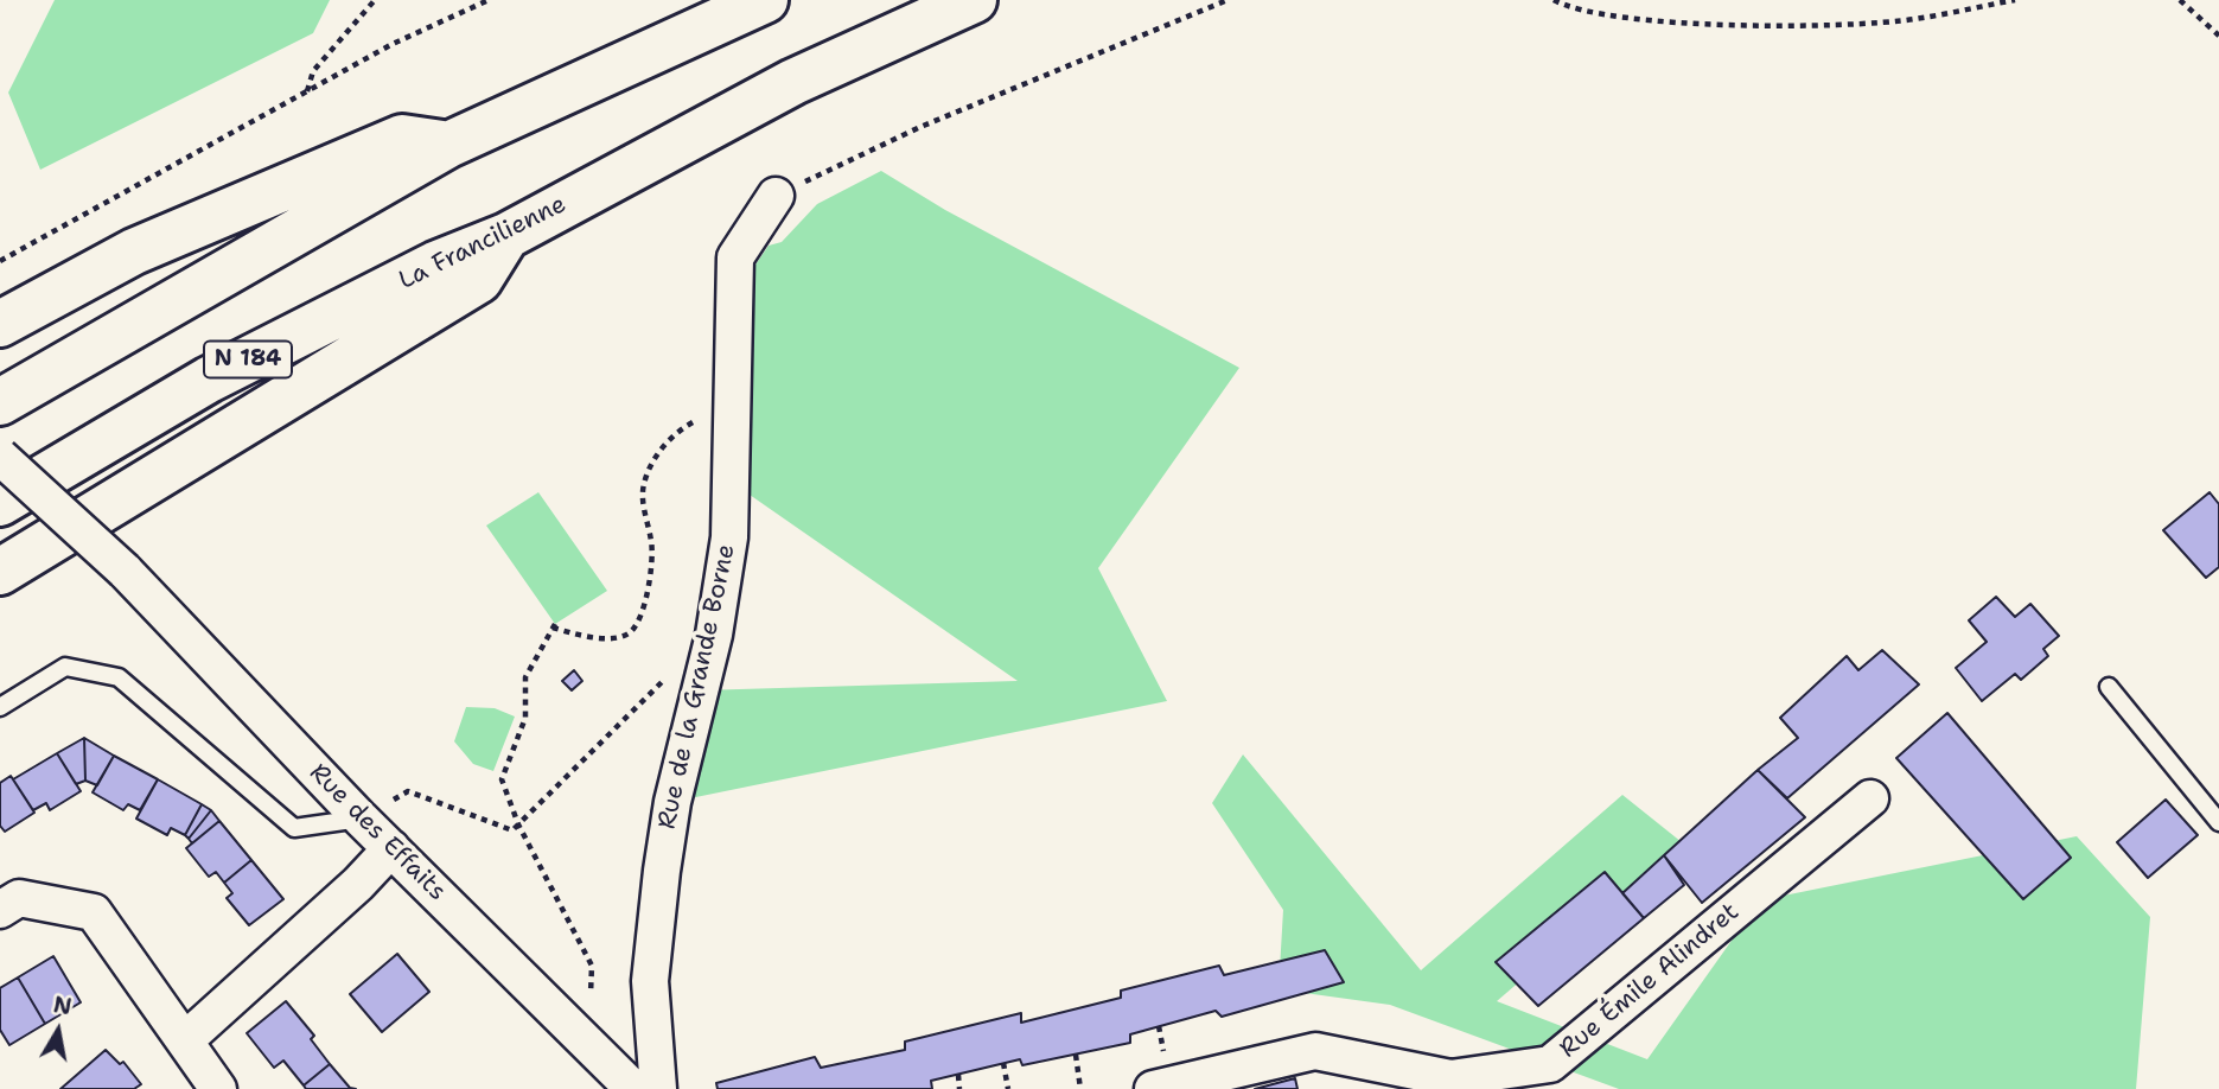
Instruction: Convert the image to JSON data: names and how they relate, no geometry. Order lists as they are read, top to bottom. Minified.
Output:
{"streets":{"highway":["La Francilienne","N 184"],"street":["Rue de la Grande Borne","Rue des Effaits","Rue Émile Alindret"]},"north":"top"}
